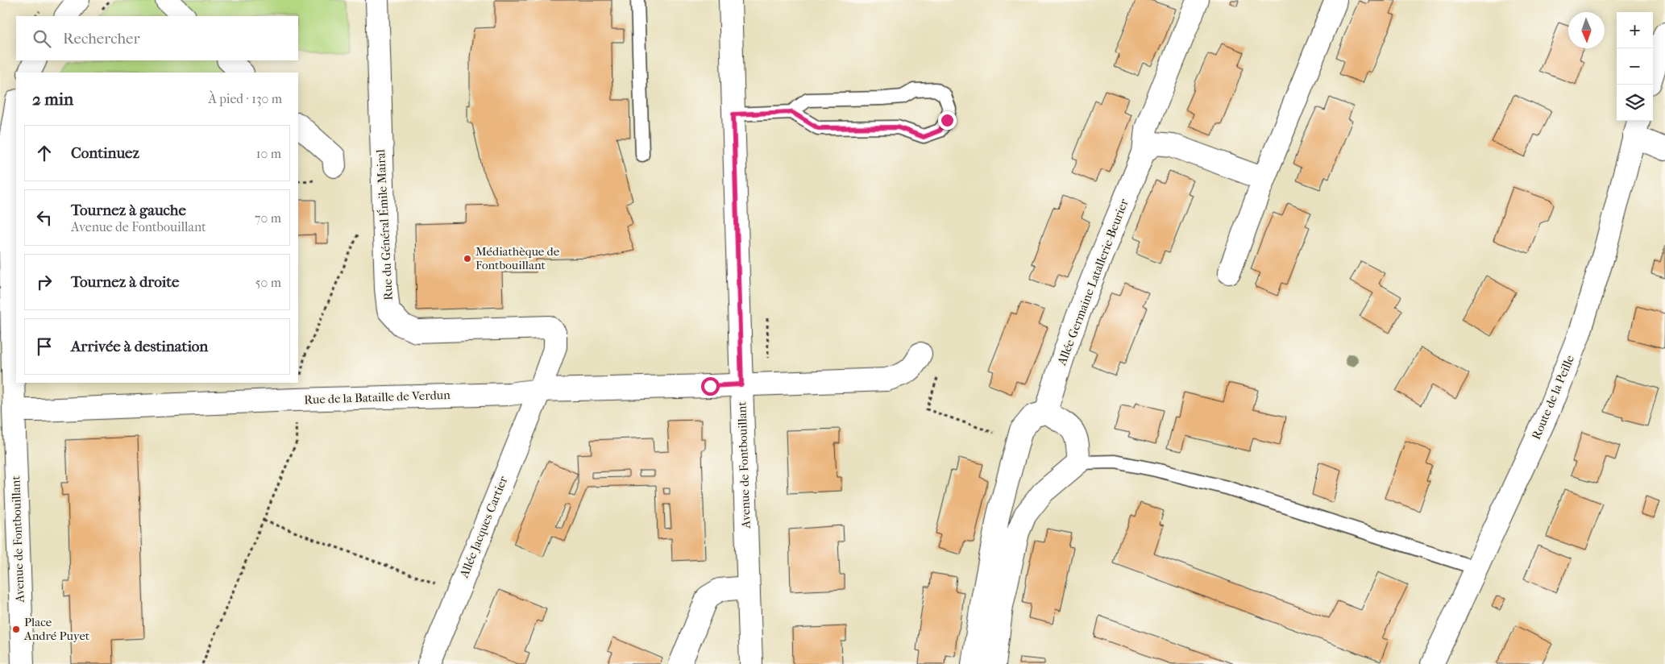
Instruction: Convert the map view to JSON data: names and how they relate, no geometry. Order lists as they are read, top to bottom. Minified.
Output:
{"streets":{"street":["Rue du Général Émile Mairal","Allée Germaine Latallerie-Beurier","Rue de la Bataille de Verdun","Route de la Peille","Avenue de Fontbouillant","Allée Jacques Cartier"]},"crossings":[["Rue du Général Émile Mairal","Rue de la Bataille de Verdun"],["Rue du Général Émile Mairal","Allée Jacques Cartier"],["Rue de la Bataille de Verdun","Avenue de Fontbouillant"],["Rue de la Bataille de Verdun","Allée Jacques Cartier"]],"places":["Médiathèque de Fontbouillant","Place André Puyet"],"north":"bottom","page":{"map_buttons":["+","−"],"search":"Rechercher","heading":["2 min","À pied · 130 m"],"list":[["Continuez","10 m"],["Tournez à gauche","Avenue de Fontbouillant","70 m"],["Tournez à droite","50 m"],"Arrivée à destination"]}}
